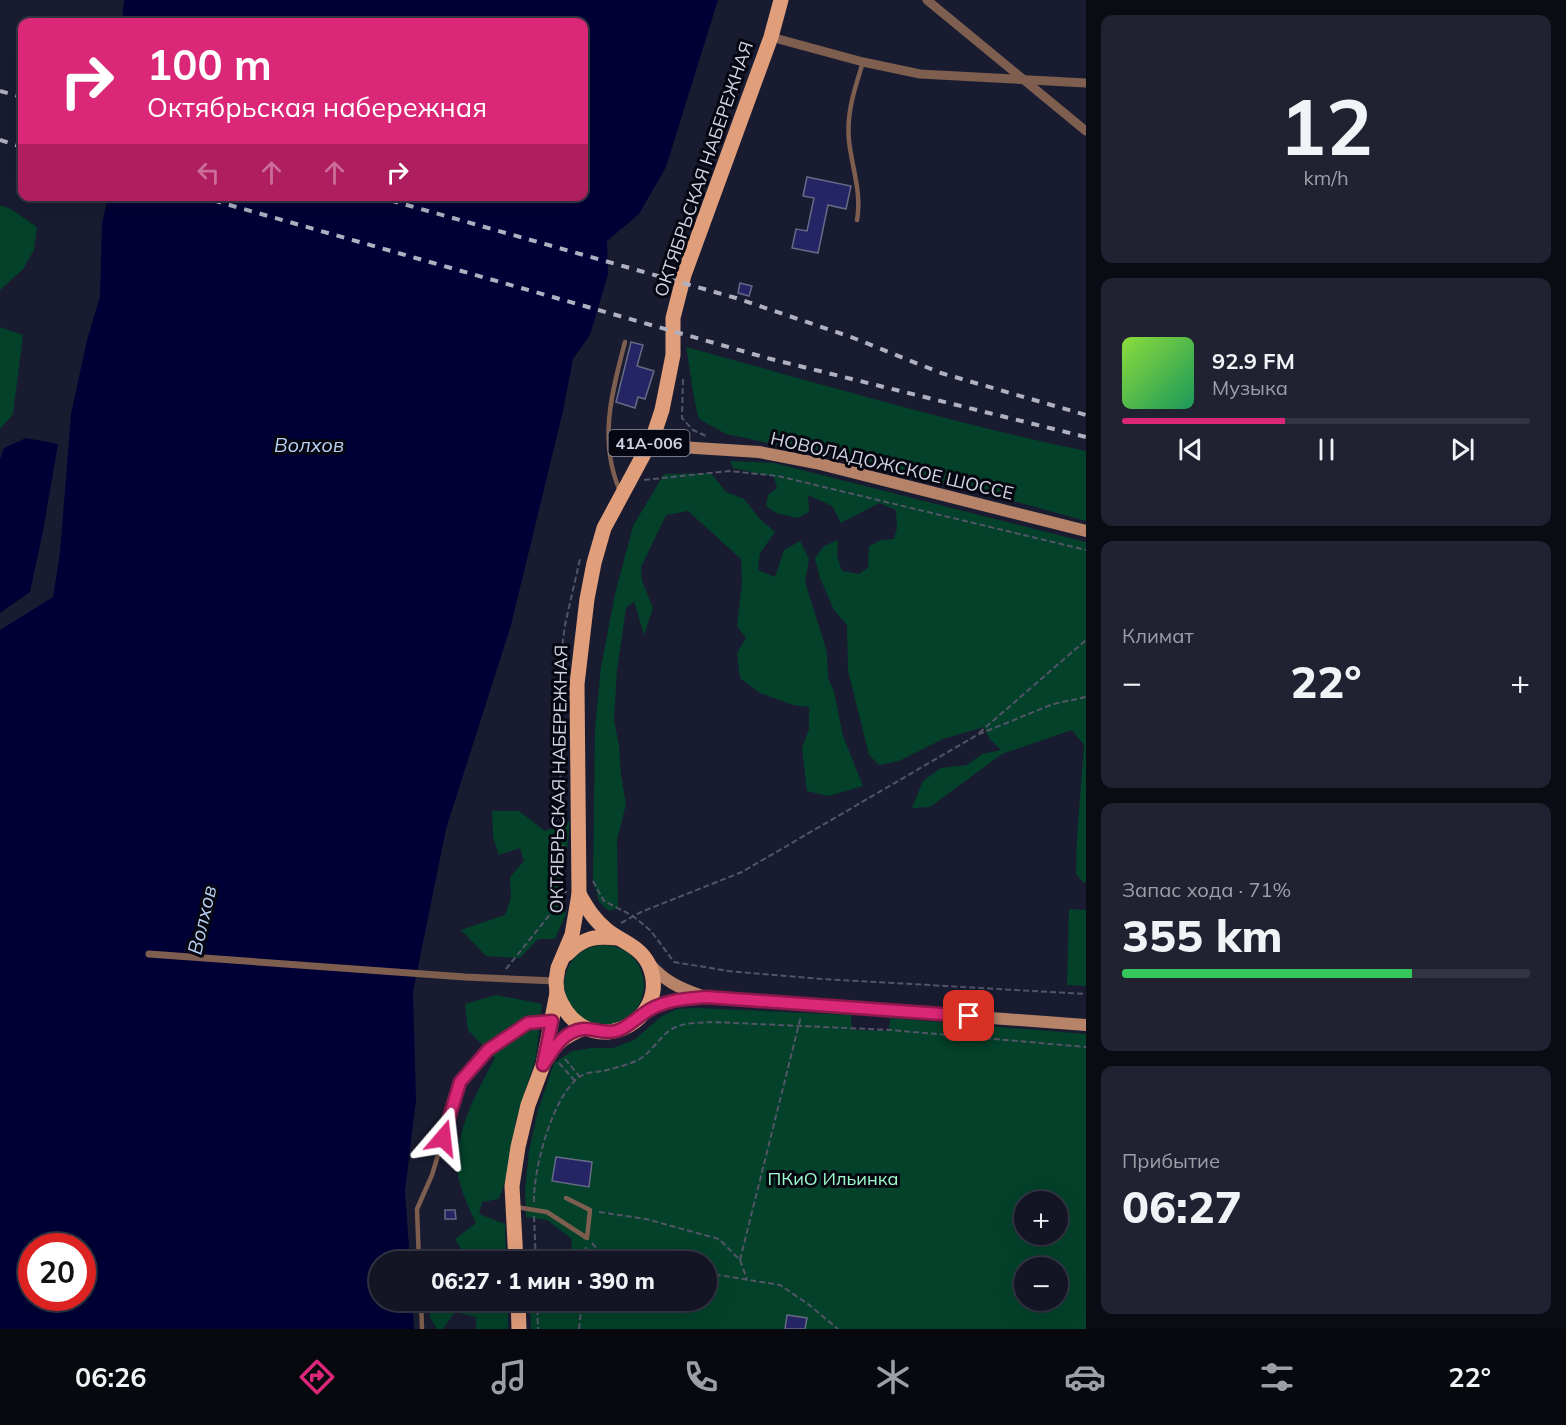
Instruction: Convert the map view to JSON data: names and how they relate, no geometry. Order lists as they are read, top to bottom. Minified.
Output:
{"streets":{"main road":["ОКТЯБРЬСКАЯ НАБЕРЕЖНАЯ","41А-006","НОВОЛАДОЖСКОЕ ШОССЕ"]},"crossings":[["ОКТЯБРЬСКАЯ НАБЕРЕЖНАЯ","НОВОЛАДОЖСКОЕ ШОССЕ"]],"water":["Волхов"],"parks":["ПКиО Ильинка"],"page":{"tile":[["12","km/h"],"Климат",["Запас хода · 71%","355 km"],["Прибытие","06:27"]],"turn":["100 m","Октябрьская набережная"],"song":["92.9 FM","Музыка"],"heat":["−","22°","+"],"map_buttons":["+","−"],"limit":"20","trip":"06:27 · 1 мин · 390 m","tabs":["06:26","22°"]}}
